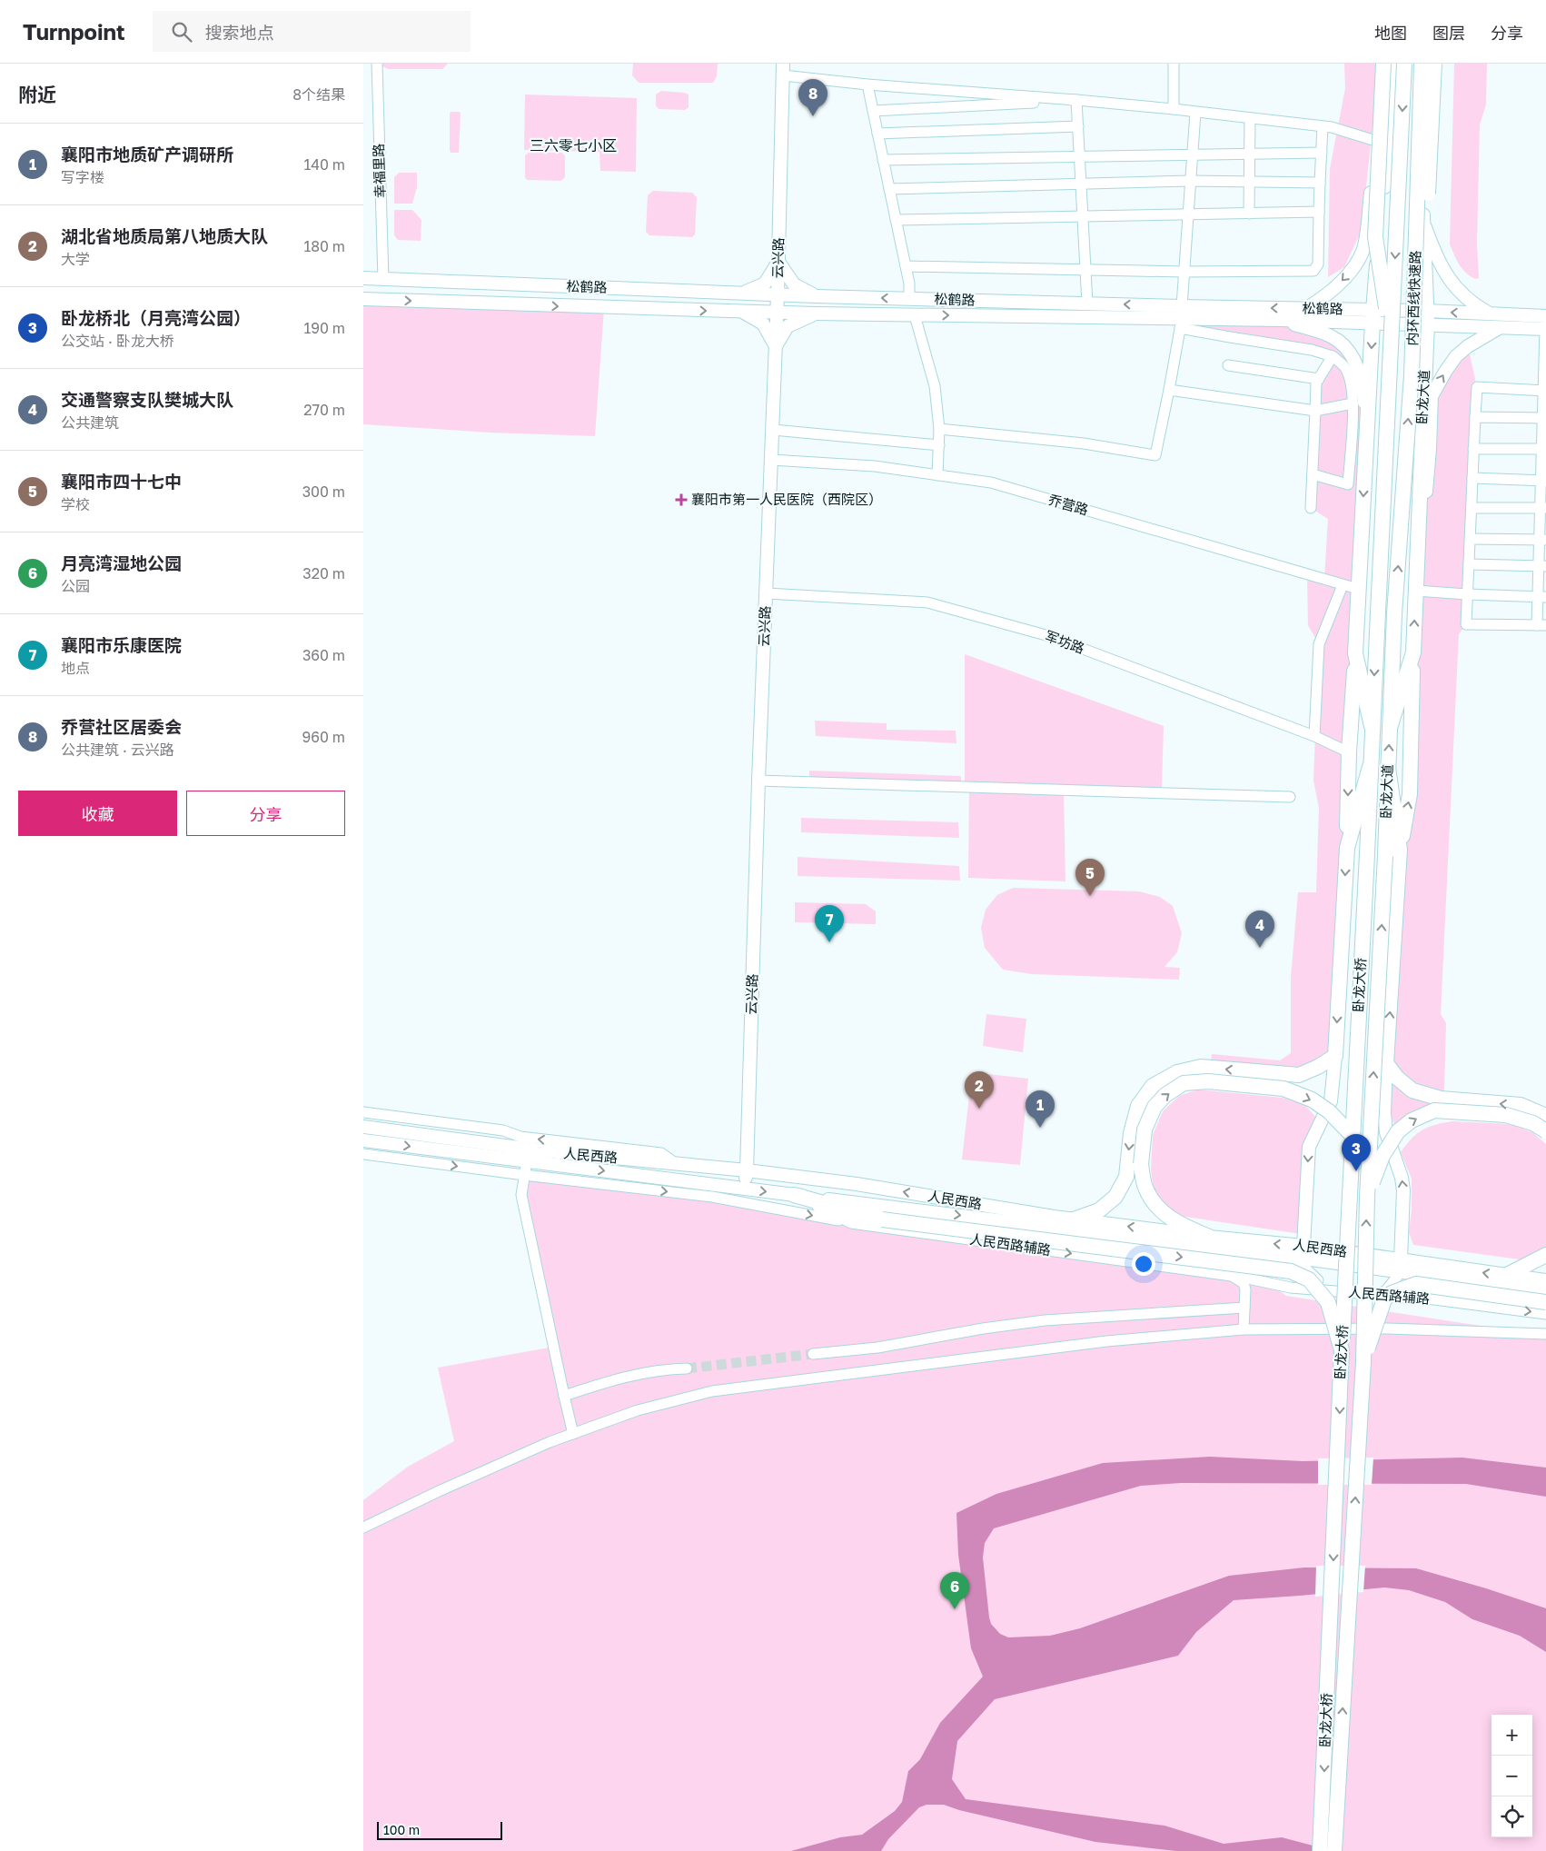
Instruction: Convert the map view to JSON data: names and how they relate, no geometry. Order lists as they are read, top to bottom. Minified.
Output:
{"streets":{"highway":["内环西线快速路","卧龙大道","卧龙大桥"],"main road":["云兴路","松鹤路","人民西路"],"street":["幸福里路","乔营路","军坊路","人民西路辅路"]},"crossings":[["幸福里路","松鹤路"],["云兴路","松鹤路"],["云兴路","乔营路"],["云兴路","军坊路"],["云兴路","人民西路"],["松鹤路","卧龙大道"],["内环西线快速路","卧龙大道"],["卧龙大道","乔营路"],["卧龙大道","卧龙大桥"],["人民西路","人民西路辅路"]],"districts":["三六零七小区"],"places":{"health":["襄阳市第一人民医院（西院区）"]},"scale_bar":"100 m","page":{"header":"Turnpoint","search":"搜索地点","nav":["地图","图层","分享"],"heading":["附近","8个结果"],"pins":["8","5","7","4","2","1","3","6"],"list":[{"mark":"1","name":"襄阳市地质矿产调研所","note":"写字楼","value":"140 m"},{"mark":"2","name":"湖北省地质局第八地质大队","note":"大学","value":"180 m"},{"mark":"3","name":"卧龙桥北（月亮湾公园）","note":"公交站 · 卧龙大桥","value":"190 m"},{"mark":"4","name":"交通警察支队樊城大队","note":"公共建筑","value":"270 m"},{"mark":"5","name":"襄阳市四十七中","note":"学校","value":"300 m"},{"mark":"6","name":"月亮湾湿地公园","note":"公园","value":"320 m"},{"mark":"7","name":"襄阳市乐康医院","note":"地点","value":"360 m"},{"mark":"8","name":"乔营社区居委会","note":"公共建筑 · 云兴路","value":"960 m"}],"buttons":["收藏","分享"],"map_buttons":["+","−"],"scale":"100 m"}}
